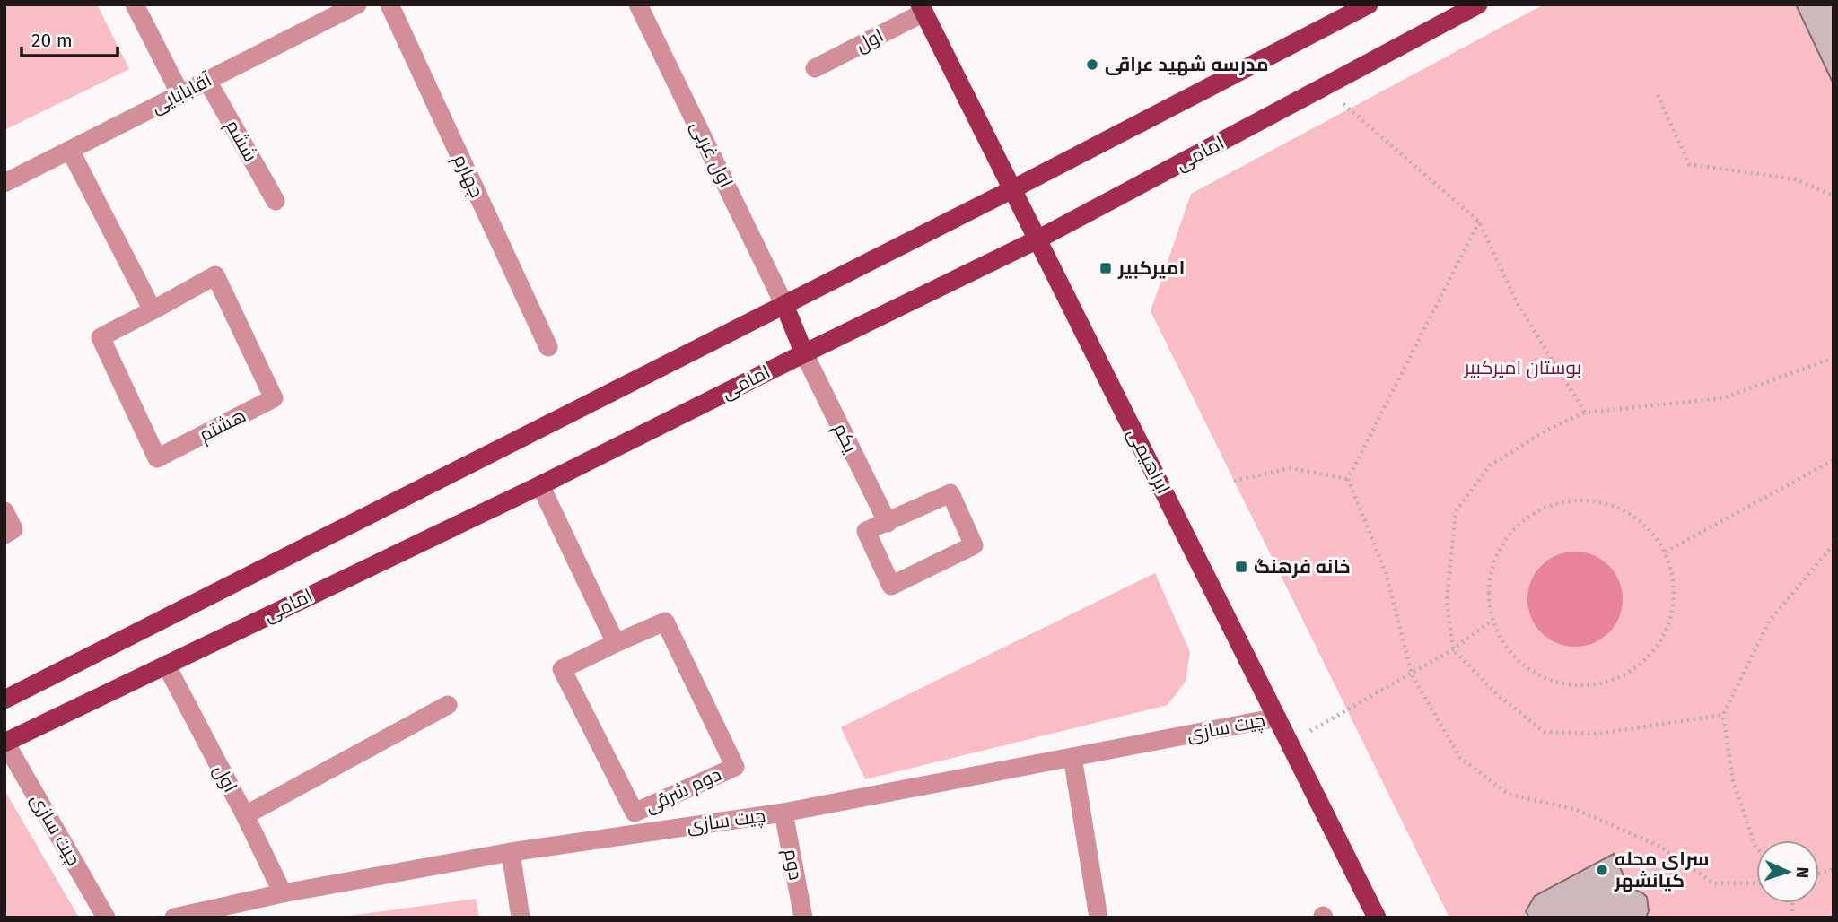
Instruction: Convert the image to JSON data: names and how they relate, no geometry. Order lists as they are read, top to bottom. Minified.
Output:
{"streets":{"main road":["امامی","ابراهیمی"],"street":["اول","آقابابایی","ششم","اول غربی","چهارم","هشتم","یکم","چیت سازی","دوم شرقی","دوم"]},"crossings":[["اول","امامی"],["اول","ابراهیمی"],["اول","چیت سازی"],["آقابابایی","ششم"],["امامی","یکم"],["امامی","ابراهیمی"],["امامی","چیت سازی"],["ابراهیمی","چیت سازی"],["چیت سازی","دوم"]],"parks":["بوستان امیرکبیر"],"places":{"other":["مدرسه شهید عراقی","سرای محله کیانشهر"],"transit":["امیرکبیر","خانه فرهنگ"]},"scale_bar":"20 m","north":"right"}
